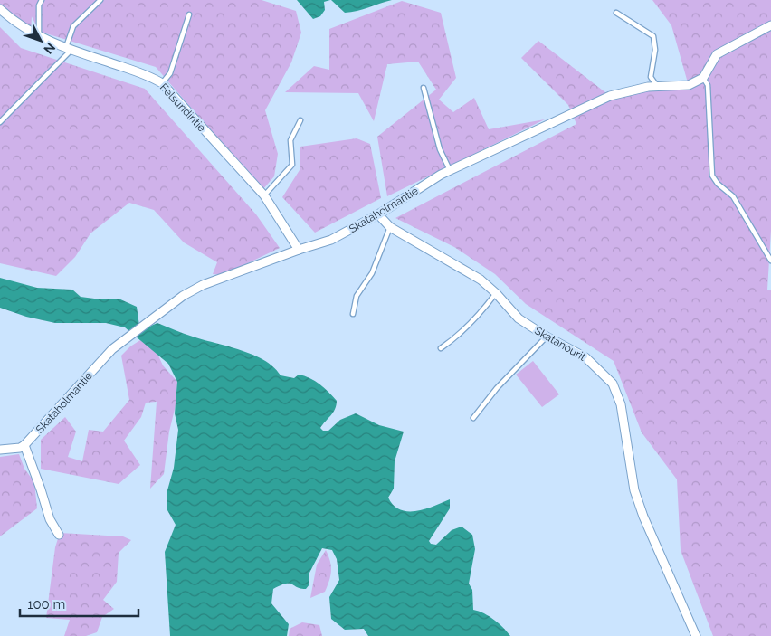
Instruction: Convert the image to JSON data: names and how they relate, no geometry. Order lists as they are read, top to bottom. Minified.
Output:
{"streets":{"street":["Felsundintie","Skataholmantie","Skatanourit"]},"crossings":[["Felsundintie","Skataholmantie"],["Skataholmantie","Skatanourit"]],"scale_bar":"100 m","north":"bottom right"}
